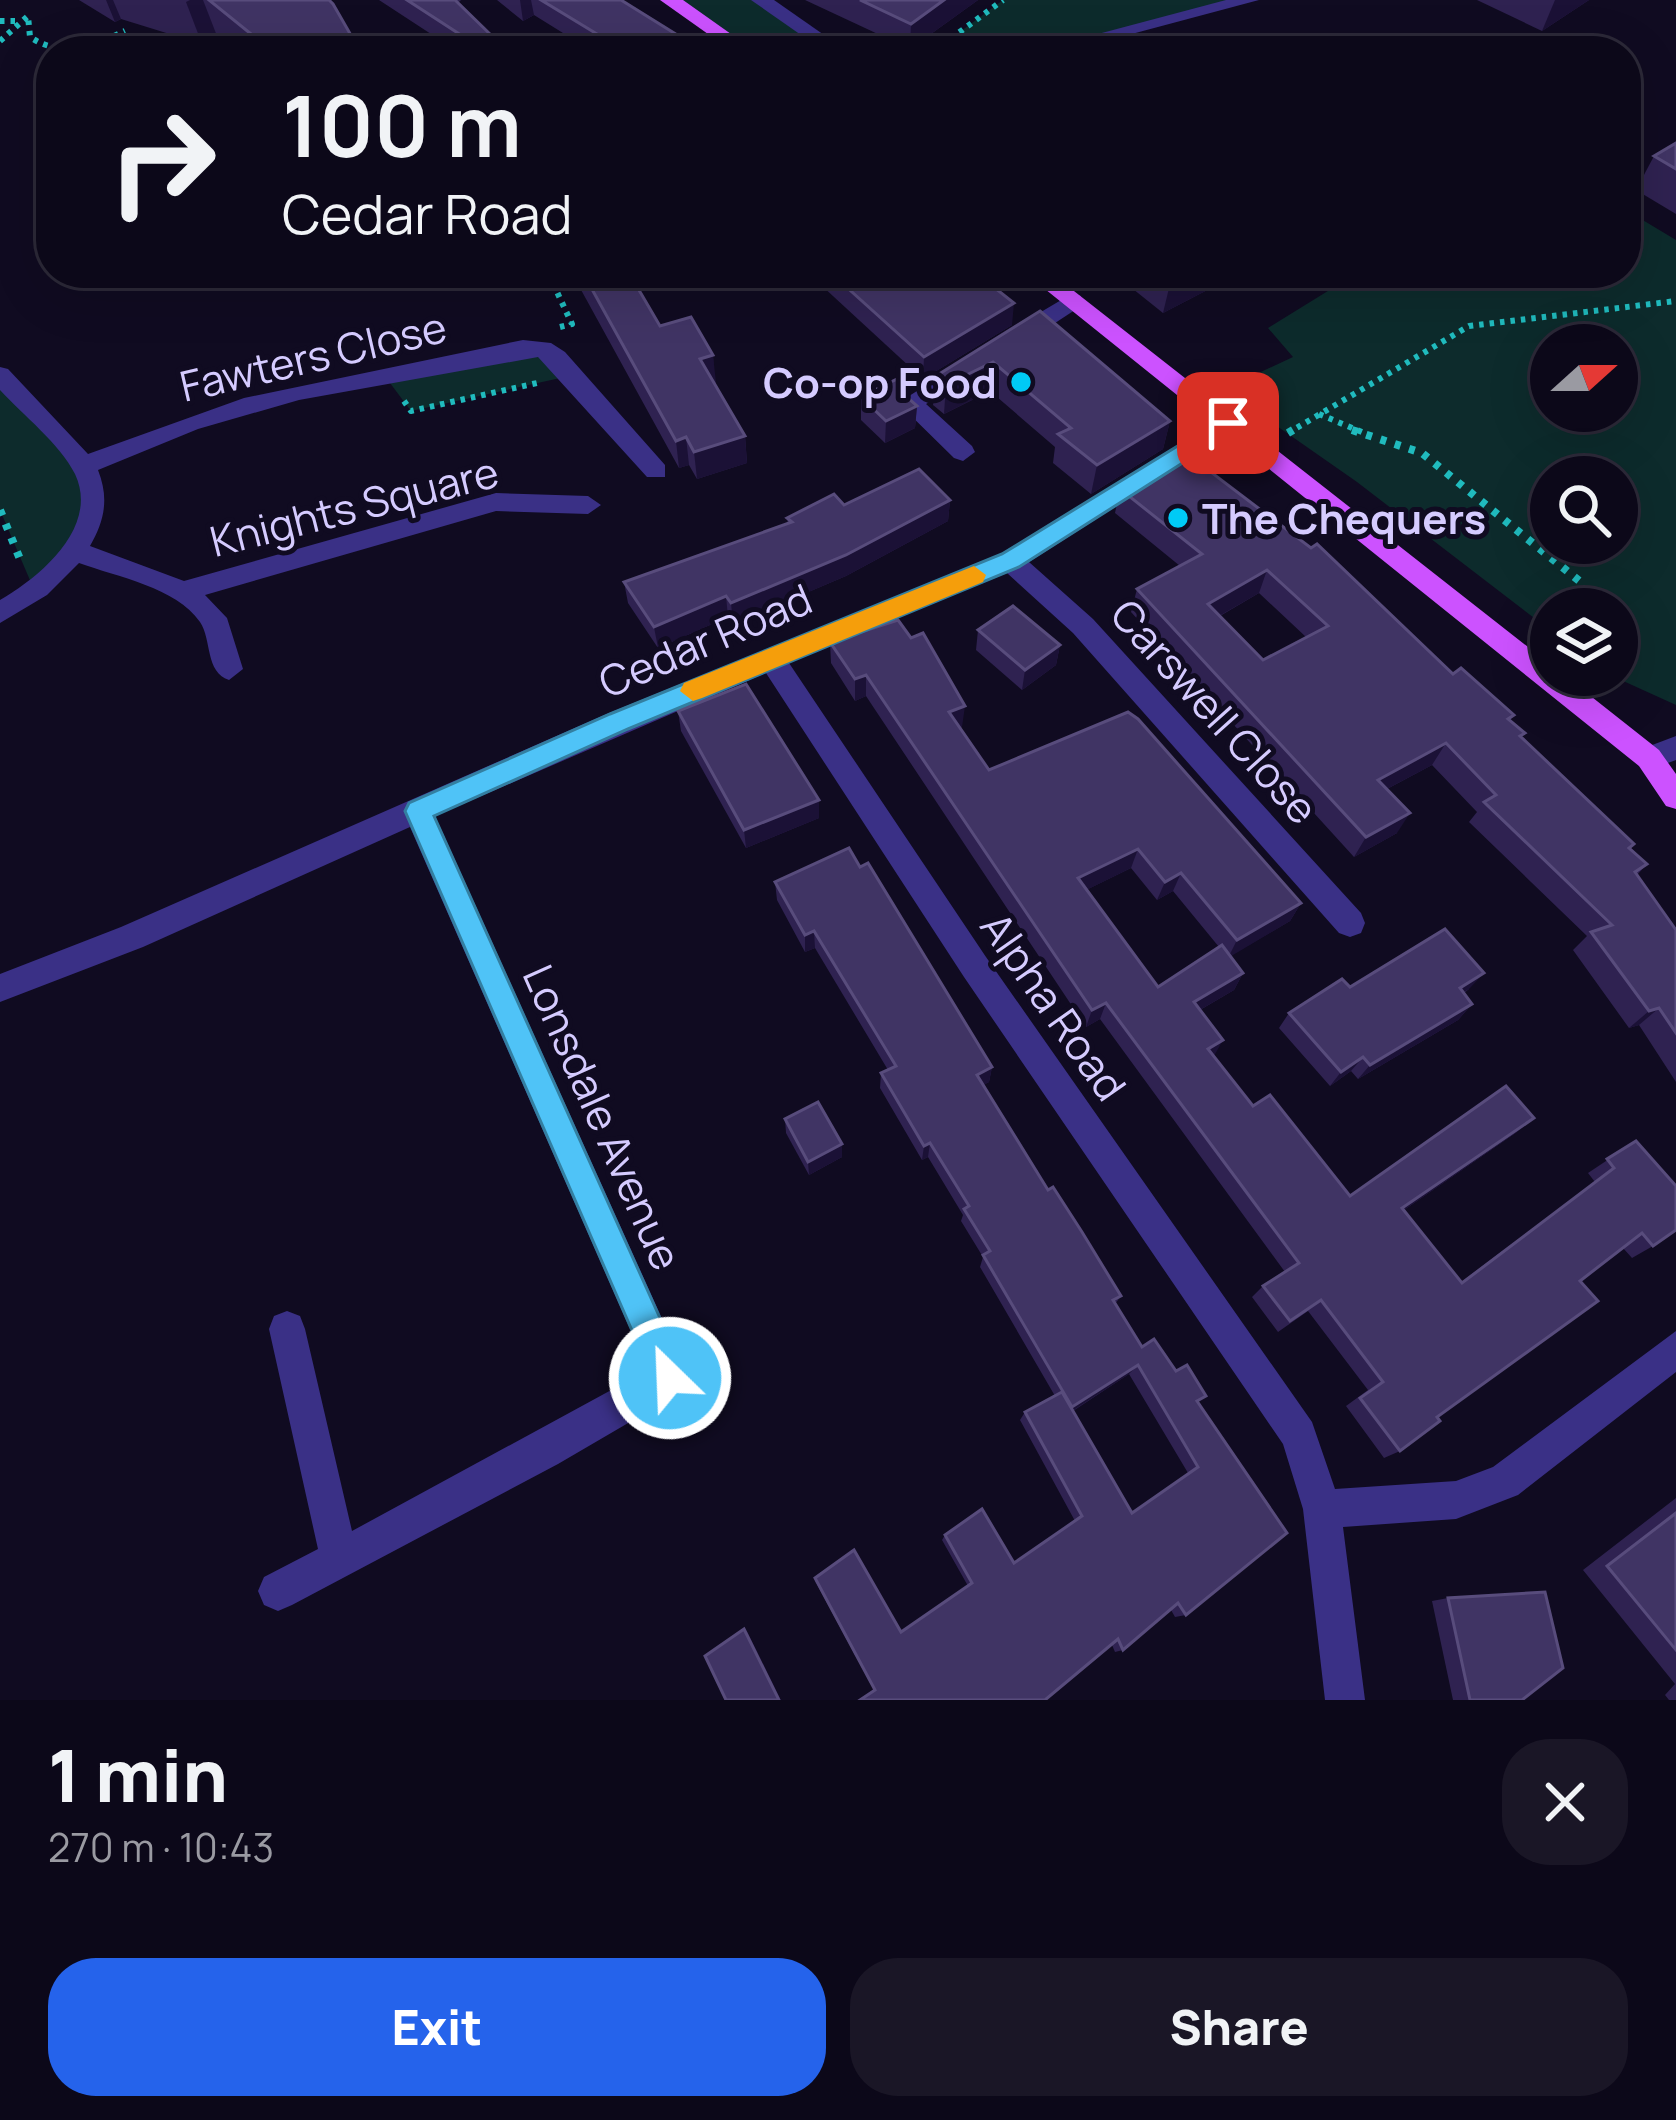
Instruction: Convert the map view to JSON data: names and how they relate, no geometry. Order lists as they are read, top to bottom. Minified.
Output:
{"streets":{"street":["Fawters Close","Knights Square","Cedar Road","Carswell Close","Alpha Road","Lonsdale Avenue"]},"crossings":[["Cedar Road","Carswell Close"],["Cedar Road","Alpha Road"],["Cedar Road","Lonsdale Avenue"]],"places":["Co-op Food","The Chequers"],"north":"right","page":{"turn":["100 m","Cedar Road"],"heading":["1 min","270 m · 10:43"],"buttons":["Exit","Share"]}}
